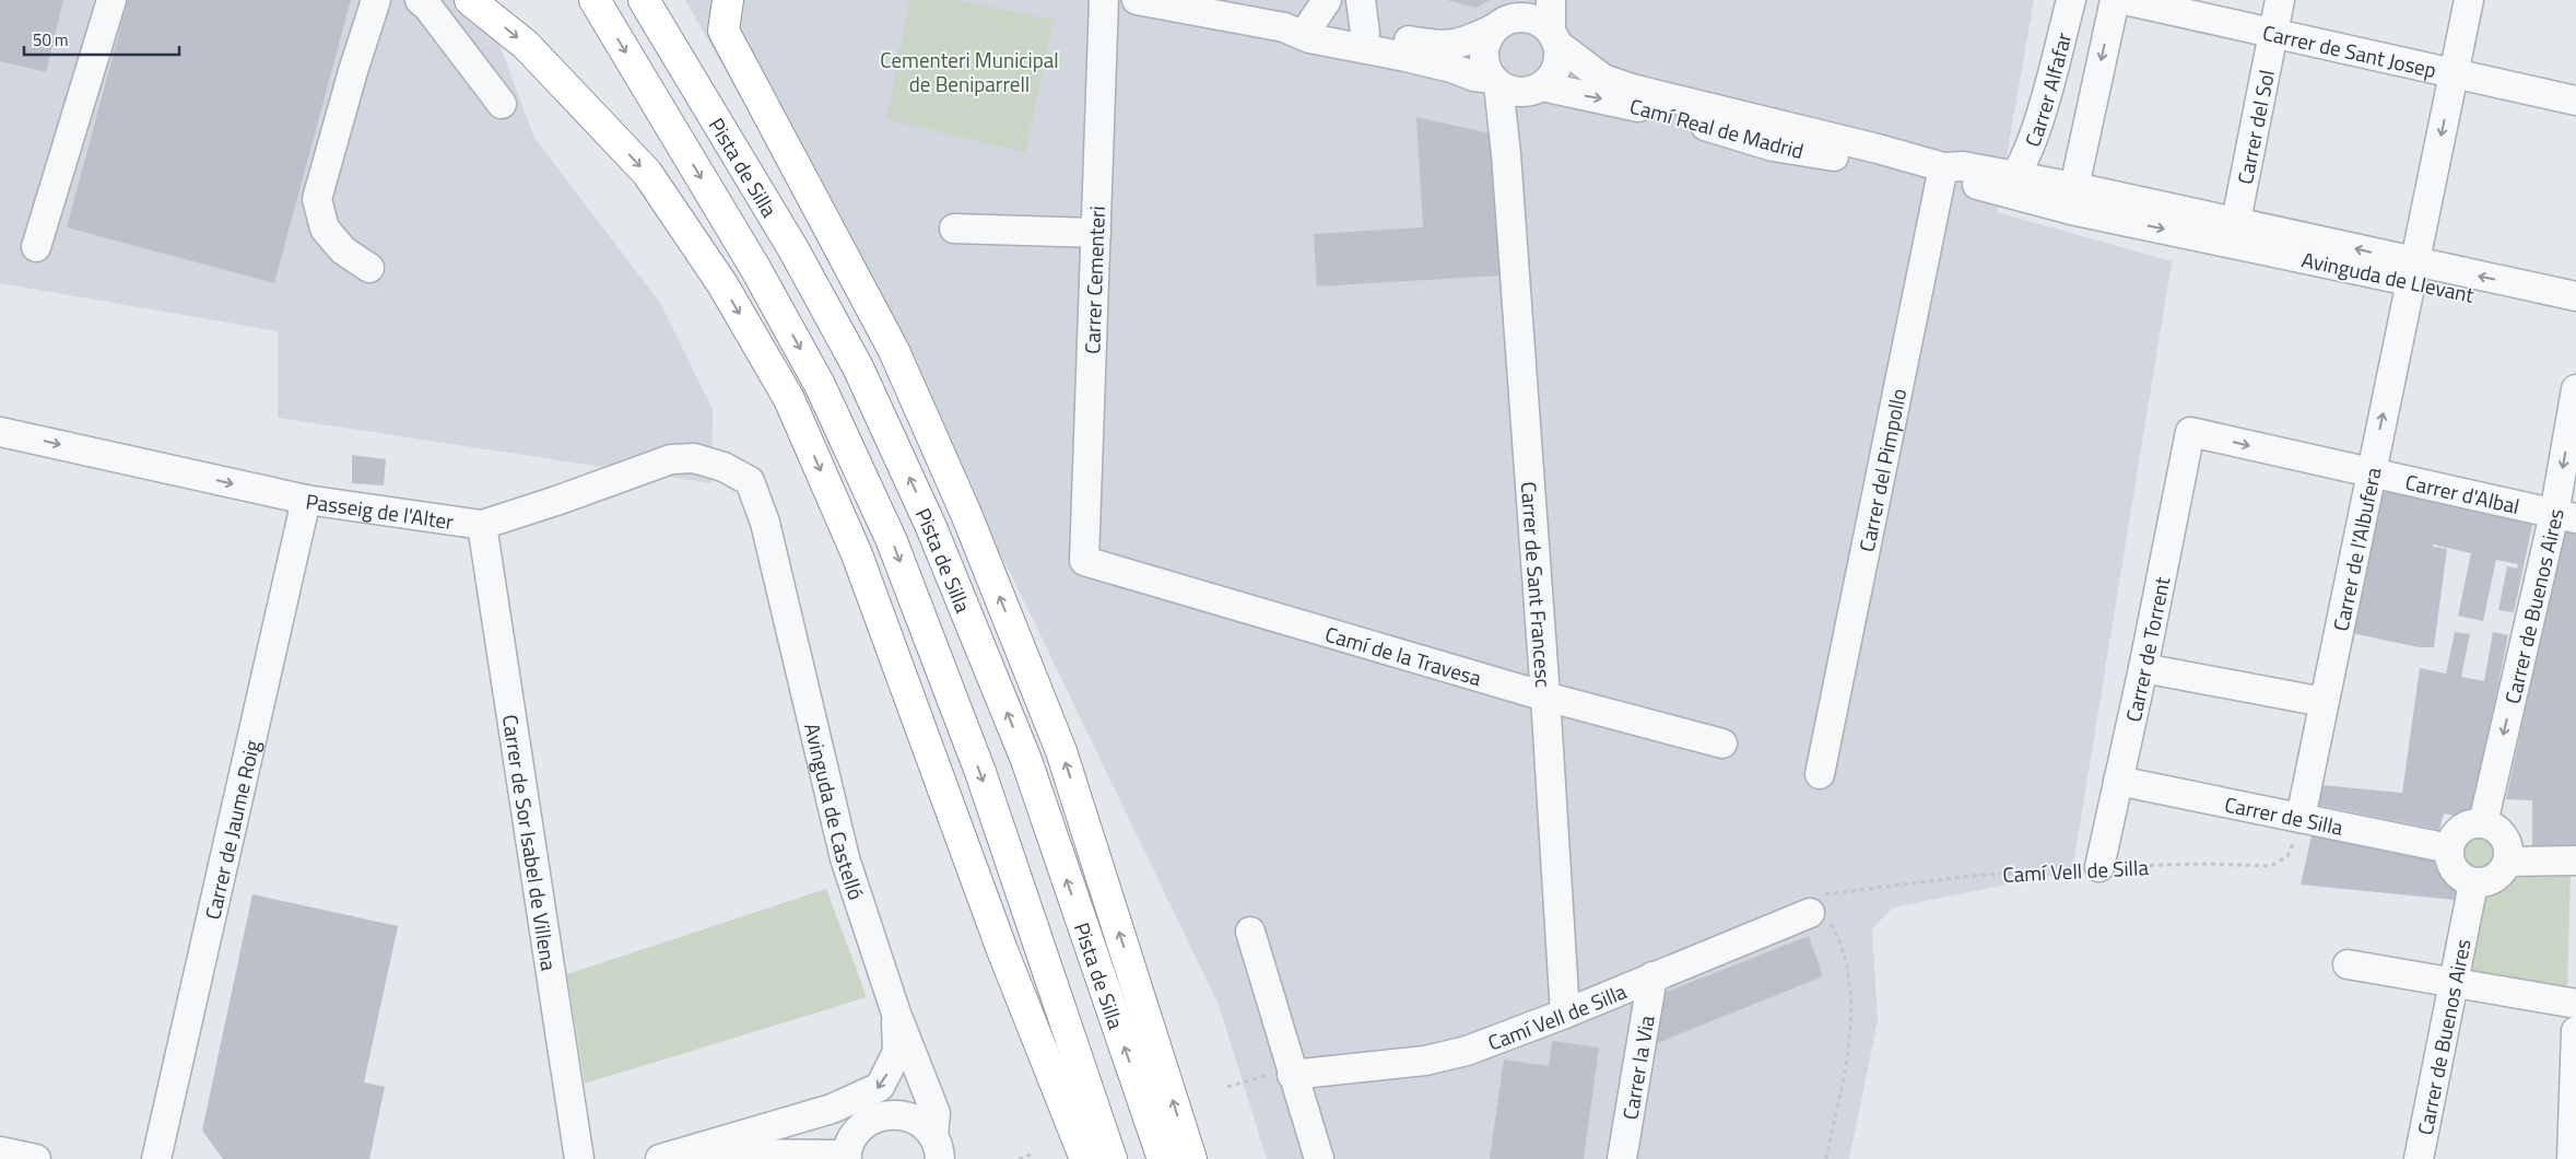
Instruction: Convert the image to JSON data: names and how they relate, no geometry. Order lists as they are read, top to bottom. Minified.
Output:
{"streets":{"highway":["Pista de Silla"],"street":["Carrer de Sant Josep","Carrer Alfafar","Carrer del Sol","Camí Real de Madrid","Avinguda de Llevant","Carrer Cementeri","Carrer del Pimpollo","Carrer d'Albal","Passeig de l'Alter","Carrer de l'Albufera","Carrer de Sant Francesc","Carrer de Buenos Aires","Carrer de Torrent","Camí de la Travesa","Avinguda de Castelló","Carrer de Silla","Carrer de Jaume Roig","Carrer de Sor Isabel de Villena","Camí Vell de Silla","Carrer la Via"]},"crossings":[["Carrer de Sant Josep","Carrer del Sol"],["Carrer de Sant Josep","Carrer de l'Albufera"],["Carrer Alfafar","Camí Real de Madrid"],["Carrer Alfafar","Avinguda de Llevant"],["Carrer del Sol","Avinguda de Llevant"],["Camí Real de Madrid","Avinguda de Llevant"],["Camí Real de Madrid","Carrer del Pimpollo"],["Camí Real de Madrid","Carrer de Sant Francesc"],["Avinguda de Llevant","Carrer de l'Albufera"],["Carrer Cementeri","Camí de la Travesa"],["Carrer d'Albal","Carrer de l'Albufera"],["Carrer d'Albal","Carrer de Buenos Aires"],["Carrer d'Albal","Carrer de Torrent"],["Passeig de l'Alter","Avinguda de Castelló"],["Passeig de l'Alter","Carrer de Jaume Roig"],["Passeig de l'Alter","Carrer de Sor Isabel de Villena"],["Carrer de l'Albufera","Carrer de Silla"],["Carrer de l'Albufera","Camí Vell de Silla"],["Carrer de Sant Francesc","Camí de la Travesa"],["Carrer de Sant Francesc","Camí Vell de Silla"],["Carrer de Buenos Aires","Carrer de Silla"],["Carrer de Torrent","Carrer de Silla"],["Carrer de Torrent","Camí Vell de Silla"],["Carrer de Silla","Camí Vell de Silla"],["Camí Vell de Silla","Carrer la Via"]],"one_way":["Passeig de l'Alter","Carrer de Buenos Aires"],"parks":["Cementeri Municipal de Beniparrell"],"scale_bar":"50 m"}
